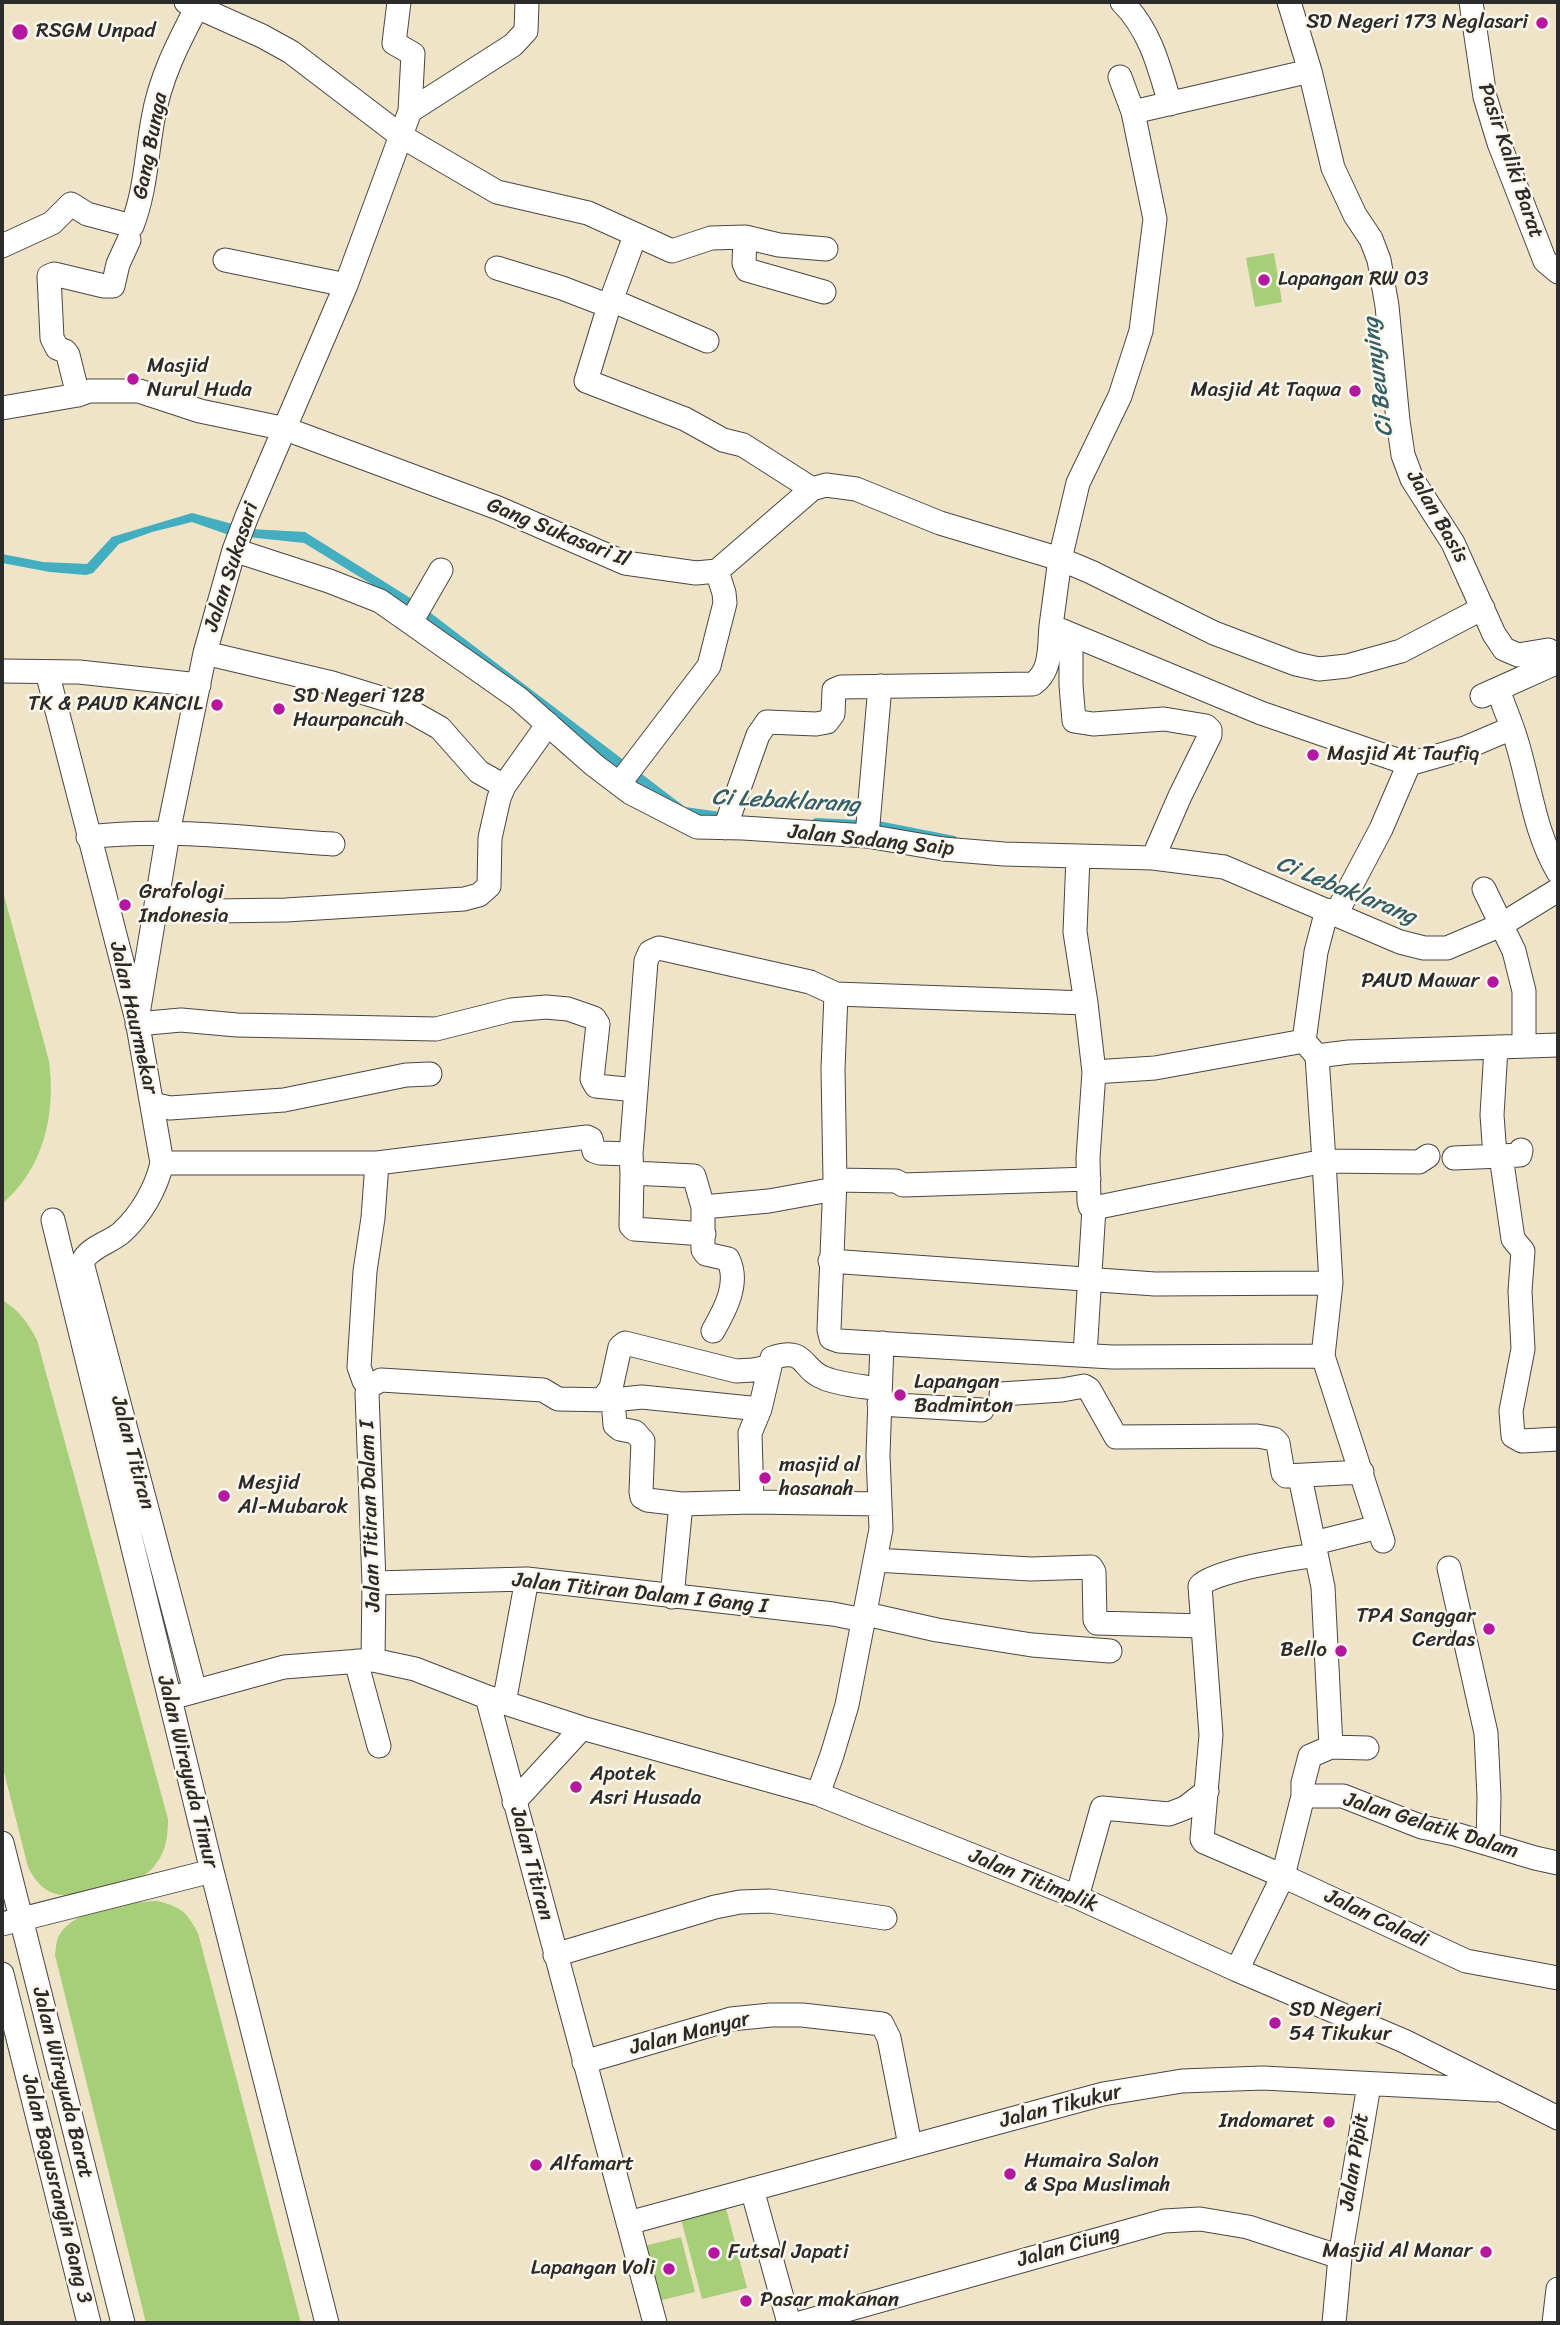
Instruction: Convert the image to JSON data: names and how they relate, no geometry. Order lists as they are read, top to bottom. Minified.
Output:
{"streets":{"street":["Gang Bunga","Pasir Kaliki Barat","Jalan Basis","Gang Sukasari Il","Jalan Sukasari","Jalan Sadang Saip","Jalan Haurmekar","Jalan Titiran","Jalan Titiran Dalam I","Jalan Titiran Dalam I Gang I","Jalan Wirayuda Timur","Jalan Gelatik Dalam","Jalan Titimplik","Jalan Caladi","Jalan Manyar","Jalan Wirayuda Barat","Jalan Tikukur","Jalan Pipit","Jalan Bagusrangin Gang 3","Jalan Ciung"]},"crossings":[["Gang Sukasari Il","Jalan Sukasari"],["Jalan Sukasari","Jalan Sadang Saip"],["Jalan Sukasari","Jalan Haurmekar"],["Jalan Haurmekar","Jalan Titiran"],["Jalan Titiran","Jalan Titimplik"],["Jalan Titiran","Jalan Manyar"],["Jalan Titiran","Jalan Tikukur"],["Jalan Titiran Dalam I","Jalan Titiran Dalam I Gang I"],["Jalan Titimplik","Jalan Tikukur"],["Jalan Manyar","Jalan Tikukur"],["Jalan Tikukur","Jalan Pipit"],["Jalan Pipit","Jalan Ciung"]],"water":["Ci Beunying","Ci Lebaklarang"],"places":["SD Negeri 173 Neglasari","RSGM Unpad","Lapangan RW 03","Masjid Nurul Huda","Masjid At Taqwa","TK & PAUD KANCIL","SD Negeri 128 Haurpancuh","Masjid At Taufiq","Grafologi Indonesia","PAUD Mawar","Lapangan Badminton","masjid al hasanah","Mesjid Al-Mubarok","TPA Sanggar Cerdas","Bello","Apotek Asri Husada","SD Negeri 54 Tikukur","Indomaret","Alfamart","Humaira Salon & Spa Muslimah","Masjid Al Manar","Futsal Japati","Lapangan Voli","Pasar makanan"]}
